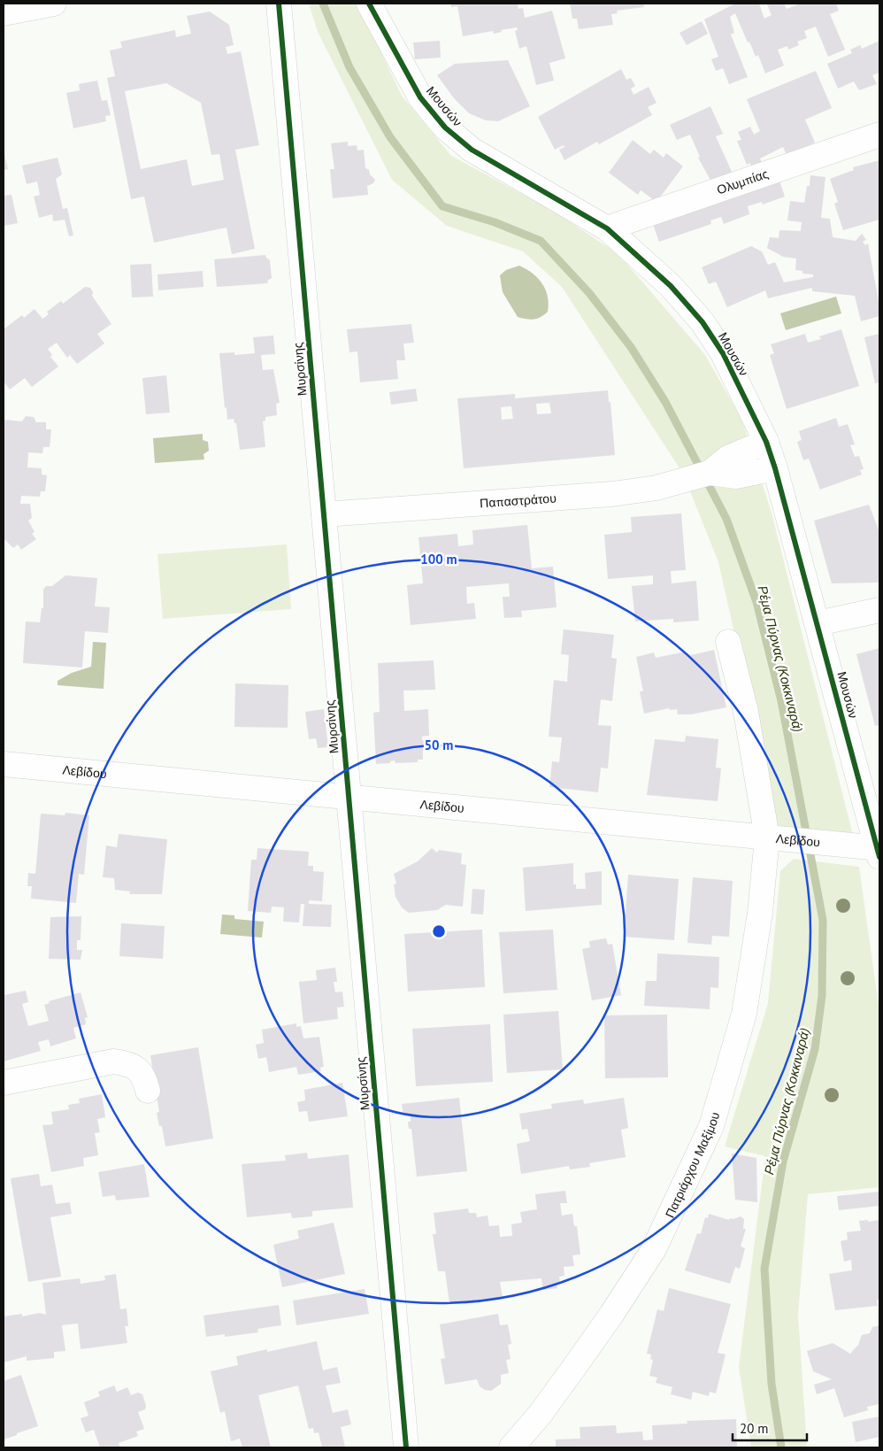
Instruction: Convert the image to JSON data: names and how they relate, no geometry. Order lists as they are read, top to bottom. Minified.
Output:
{"streets":{"street":["Μουσών","Ολυμπίας","Μυρσίνης","Παπαστράτου","Λεβίδου","Πατριάρχου Μαξίμου"]},"crossings":[["Μουσών","Ολυμπίας"],["Μουσών","Παπαστράτου"],["Μουσών","Λεβίδου"],["Μυρσίνης","Παπαστράτου"],["Μυρσίνης","Λεβίδου"],["Λεβίδου","Πατριάρχου Μαξίμου"]],"water":["Ρέμα Πύρνας (Κοκκιναρά)"],"scale_bar":"20 m","rings":["100 m","50 m"]}
